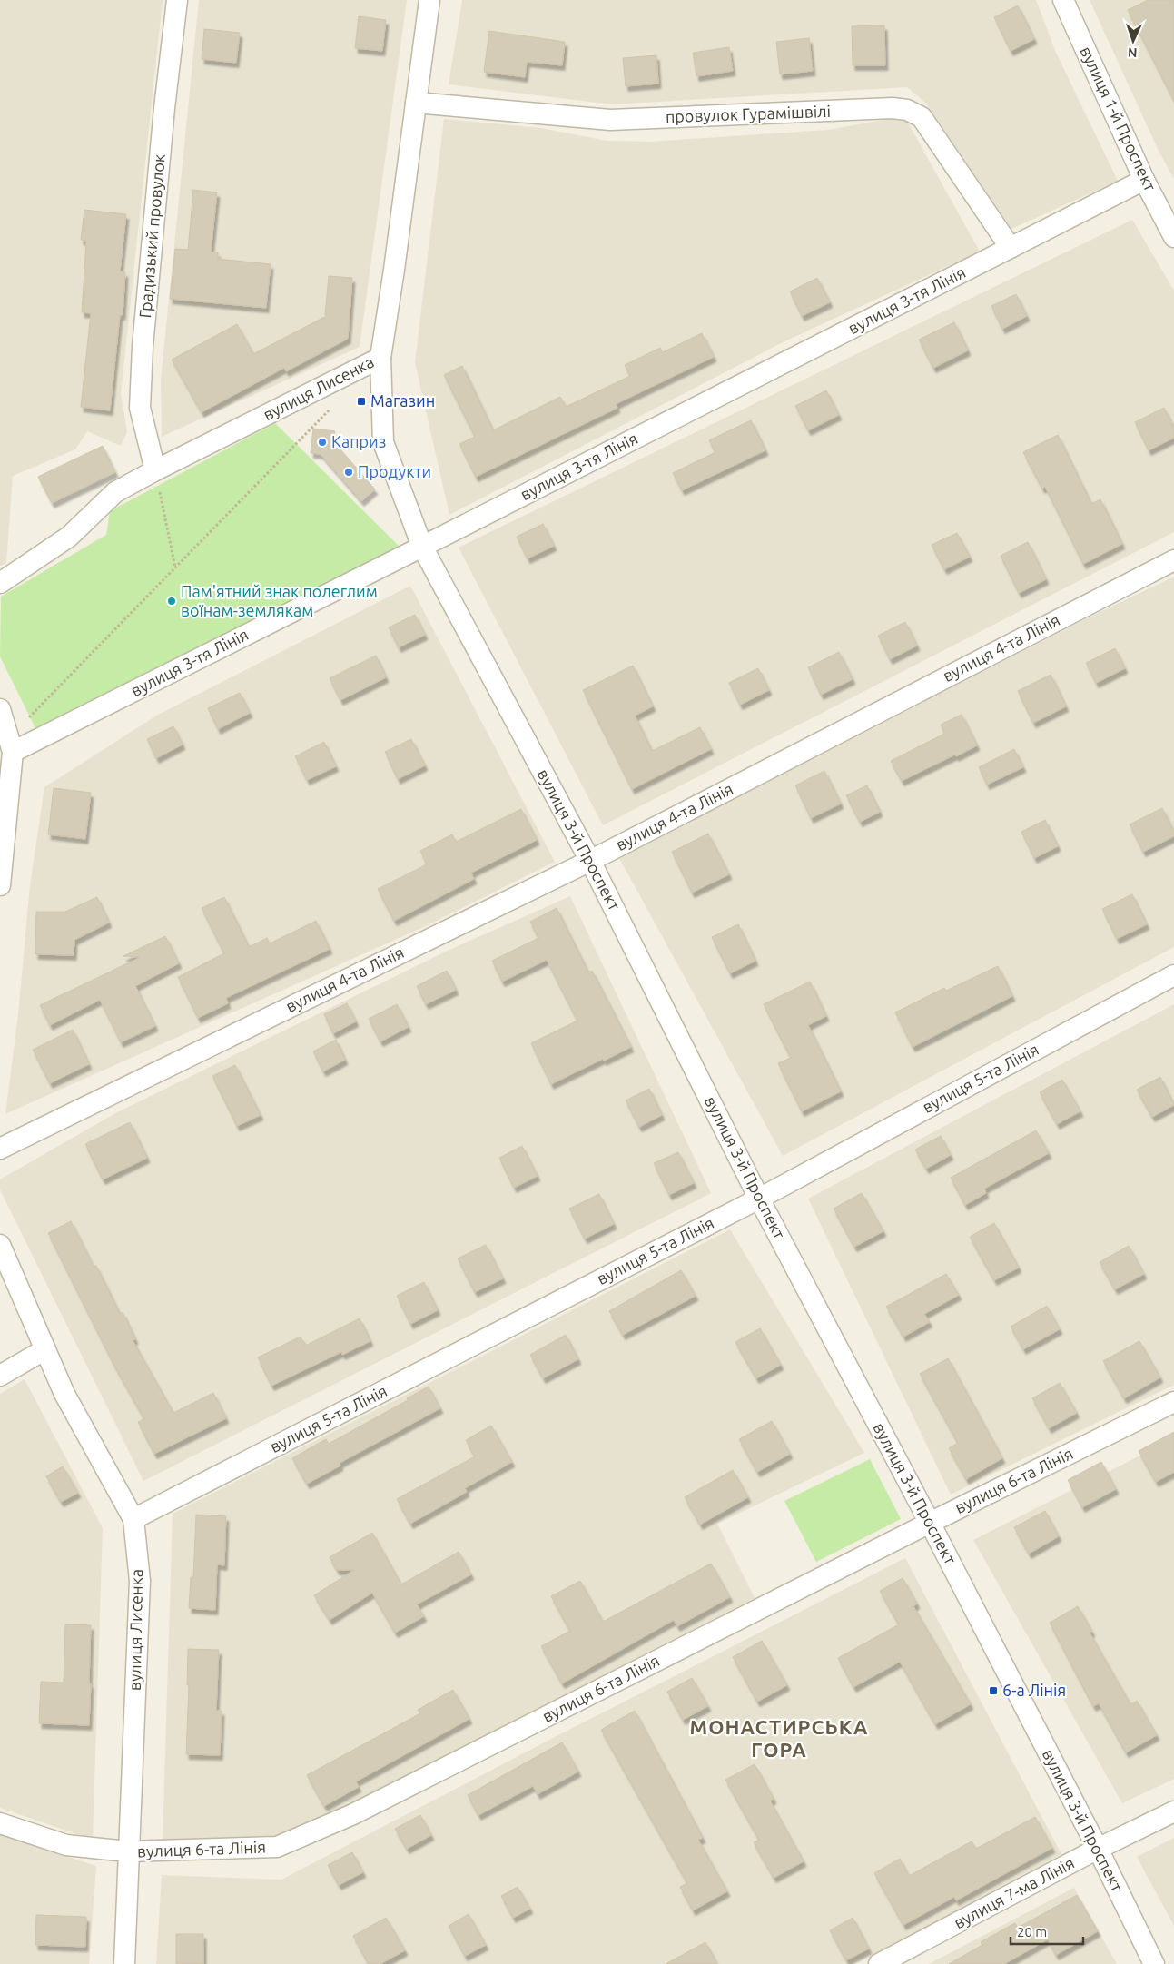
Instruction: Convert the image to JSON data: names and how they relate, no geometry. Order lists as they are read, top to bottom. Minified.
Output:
{"streets":{"street":["провулок Гурамішвілі","вулиця 1-й Проспект","Градизький провулок","вулиця 3-тя Лінія","вулиця Лисенка","вулиця 4-та Лінія","вулиця 3-й Проспект","вулиця 5-та Лінія","вулиця 6-та Лінія","вулиця 7-ма Лінія"]},"crossings":[["провулок Гурамішвілі","вулиця 3-тя Лінія"],["провулок Гурамішвілі","вулиця Лисенка"],["вулиця 1-й Проспект","вулиця 3-тя Лінія"],["Градизький провулок","вулиця Лисенка"],["вулиця 3-тя Лінія","вулиця 3-й Проспект"],["вулиця Лисенка","вулиця 3-й Проспект"],["вулиця Лисенка","вулиця 5-та Лінія"],["вулиця Лисенка","вулиця 6-та Лінія"],["вулиця 4-та Лінія","вулиця 3-й Проспект"],["вулиця 3-й Проспект","вулиця 5-та Лінія"],["вулиця 3-й Проспект","вулиця 6-та Лінія"],["вулиця 3-й Проспект","вулиця 7-ма Лінія"]],"districts":["МОНАСТИРСЬКА ГОРА"],"places":{"transit":["Магазин","6-а Лінія"],"other":["Каприз","Продукти","Пам'ятний знак полеглим воїнам-землякам"]},"scale_bar":"20 m","north":"bottom"}
